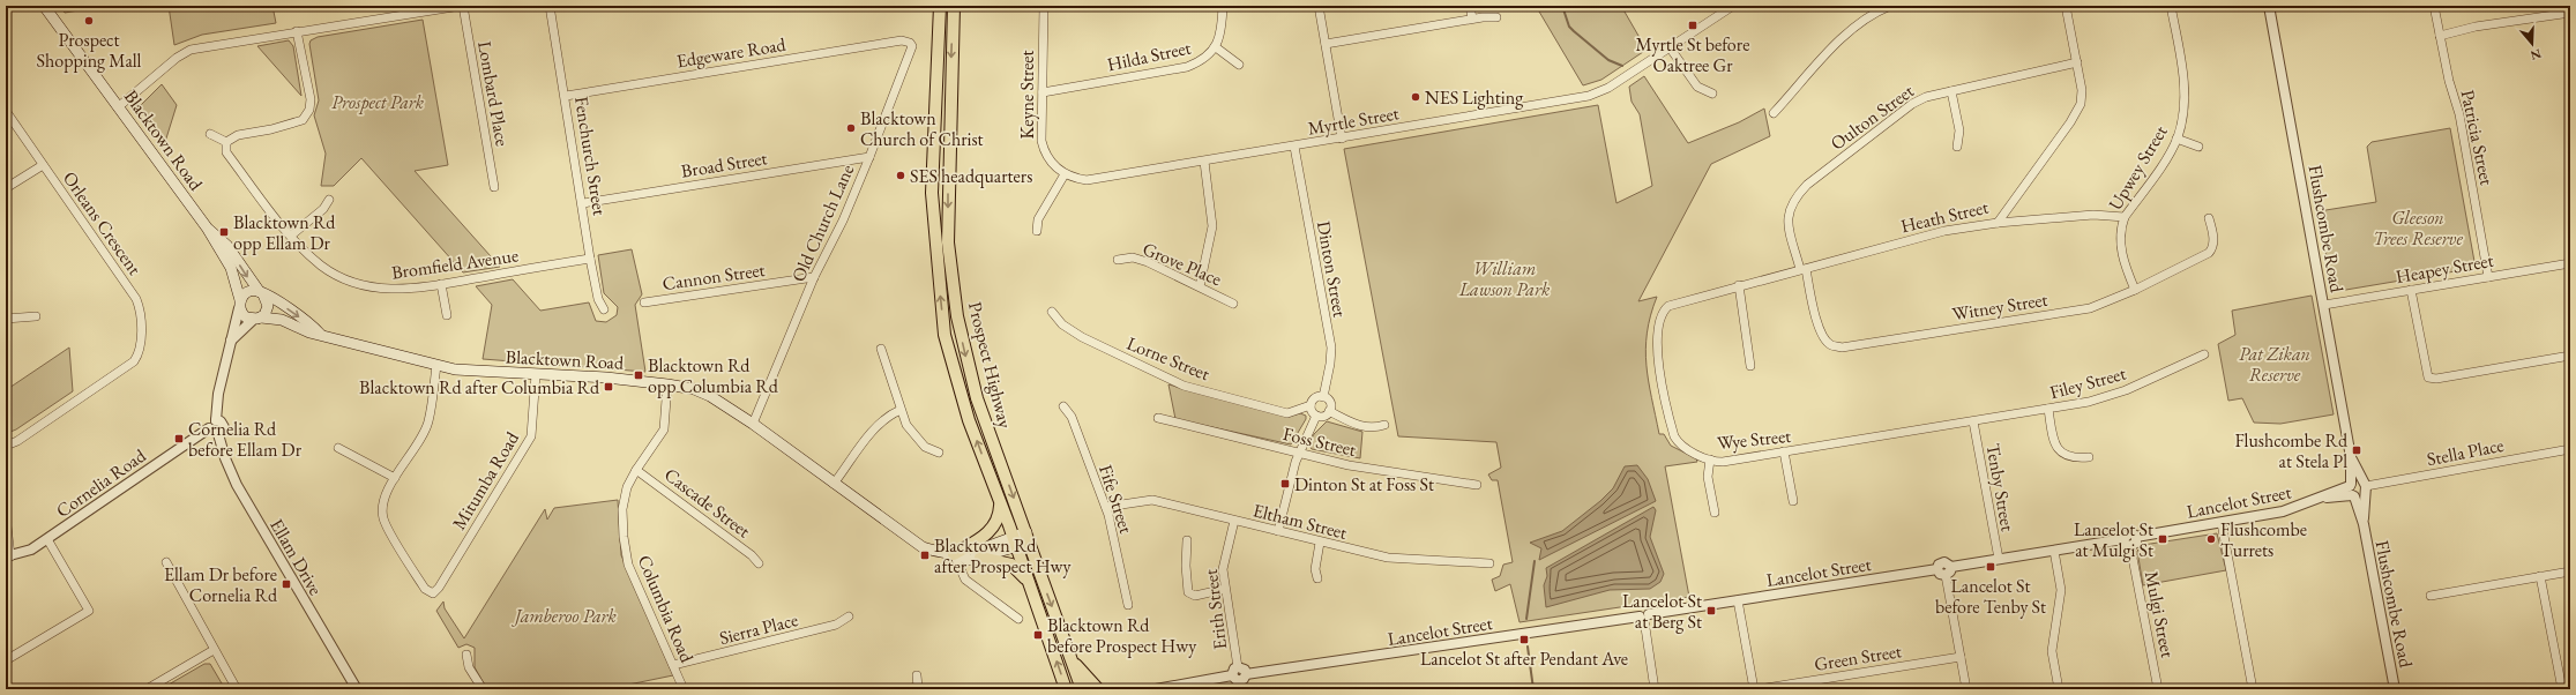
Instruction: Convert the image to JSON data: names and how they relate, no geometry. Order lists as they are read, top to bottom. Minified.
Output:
{"streets":{"main road":["Blacktown Road","Prospect Highway"],"street":["Edgeware Road","Hilda Street","Lombard Place","Keyne Street","Oulton Street","Myrtle Street","Patricia Street","Fenchurch Street","Broad Street","Upwey Street","Heath Street","Orleans Crescent","Old Church Lane","Flushcombe Road","Bromfield Avenue","Grove Place","Heapey Street","Dinton Street","Cannon Street","Witney Street","Lorne Street","Filey Street","Wye Street","Foss Street","Stella Place","Mitumba Road","Cornelia Road","Tenby Street","Fife Street","Lancelot Street","Cascade Street","Eltham Street","Ellam Drive","Columbia Road","Erith Street","Mulgi Street","Sierra Place","Green Street"]},"crossings":[["Edgeware Road","Fenchurch Street"],["Edgeware Road","Old Church Lane"],["Hilda Street","Keyne Street"],["Keyne Street","Myrtle Street"],["Oulton Street","Heath Street"],["Oulton Street","Witney Street"],["Myrtle Street","Dinton Street"],["Patricia Street","Heapey Street"],["Blacktown Road","Old Church Lane"],["Blacktown Road","Prospect Highway"],["Blacktown Road","Mitumba Road"],["Blacktown Road","Columbia Road"],["Fenchurch Street","Broad Street"],["Fenchurch Street","Bromfield Avenue"],["Broad Street","Old Church Lane"],["Upwey Street","Witney Street"],["Heath Street","Witney Street"],["Heath Street","Wye Street"],["Old Church Lane","Cannon Street"],["Flushcombe Road","Heapey Street"],["Flushcombe Road","Stella Place"],["Flushcombe Road","Lancelot Street"],["Dinton Street","Lorne Street"],["Filey Street","Wye Street"],["Filey Street","Tenby Street"],["Wye Street","Tenby Street"],["Stella Place","Lancelot Street"],["Cornelia Road","Ellam Drive"],["Tenby Street","Lancelot Street"],["Fife Street","Eltham Street"],["Lancelot Street","Erith Street"],["Lancelot Street","Mulgi Street"],["Cascade Street","Columbia Road"],["Eltham Street","Erith Street"],["Columbia Road","Sierra Place"]],"parks":["Prospect Park","Gleeson Trees Reserve","William Lawson Park","Pat Zikan Reserve","Jamberoo Park"],"places":{"other":["Prospect Shopping Mall","NES Lighting","Blacktown Church of Christ","SES headquarters","Flushcombe Turrets"],"transit":["Myrtle St before Oaktree Gr","Blacktown Rd opp Ellam Dr","Blacktown Rd opp Columbia Rd","Blacktown Rd after Columbia Rd","Cornelia Rd before Ellam Dr","Flushcombe Rd at Stela Pl","Dinton St at Foss St","Lancelot St at Mulgi St","Blacktown Rd after Prospect Hwy","Lancelot St before Tenby St","Ellam Dr before Cornelia Rd","Lancelot St at Berg St","Blacktown Rd before Prospect Hwy","Lancelot St after Pendant Ave"]},"north":"bottom"}
